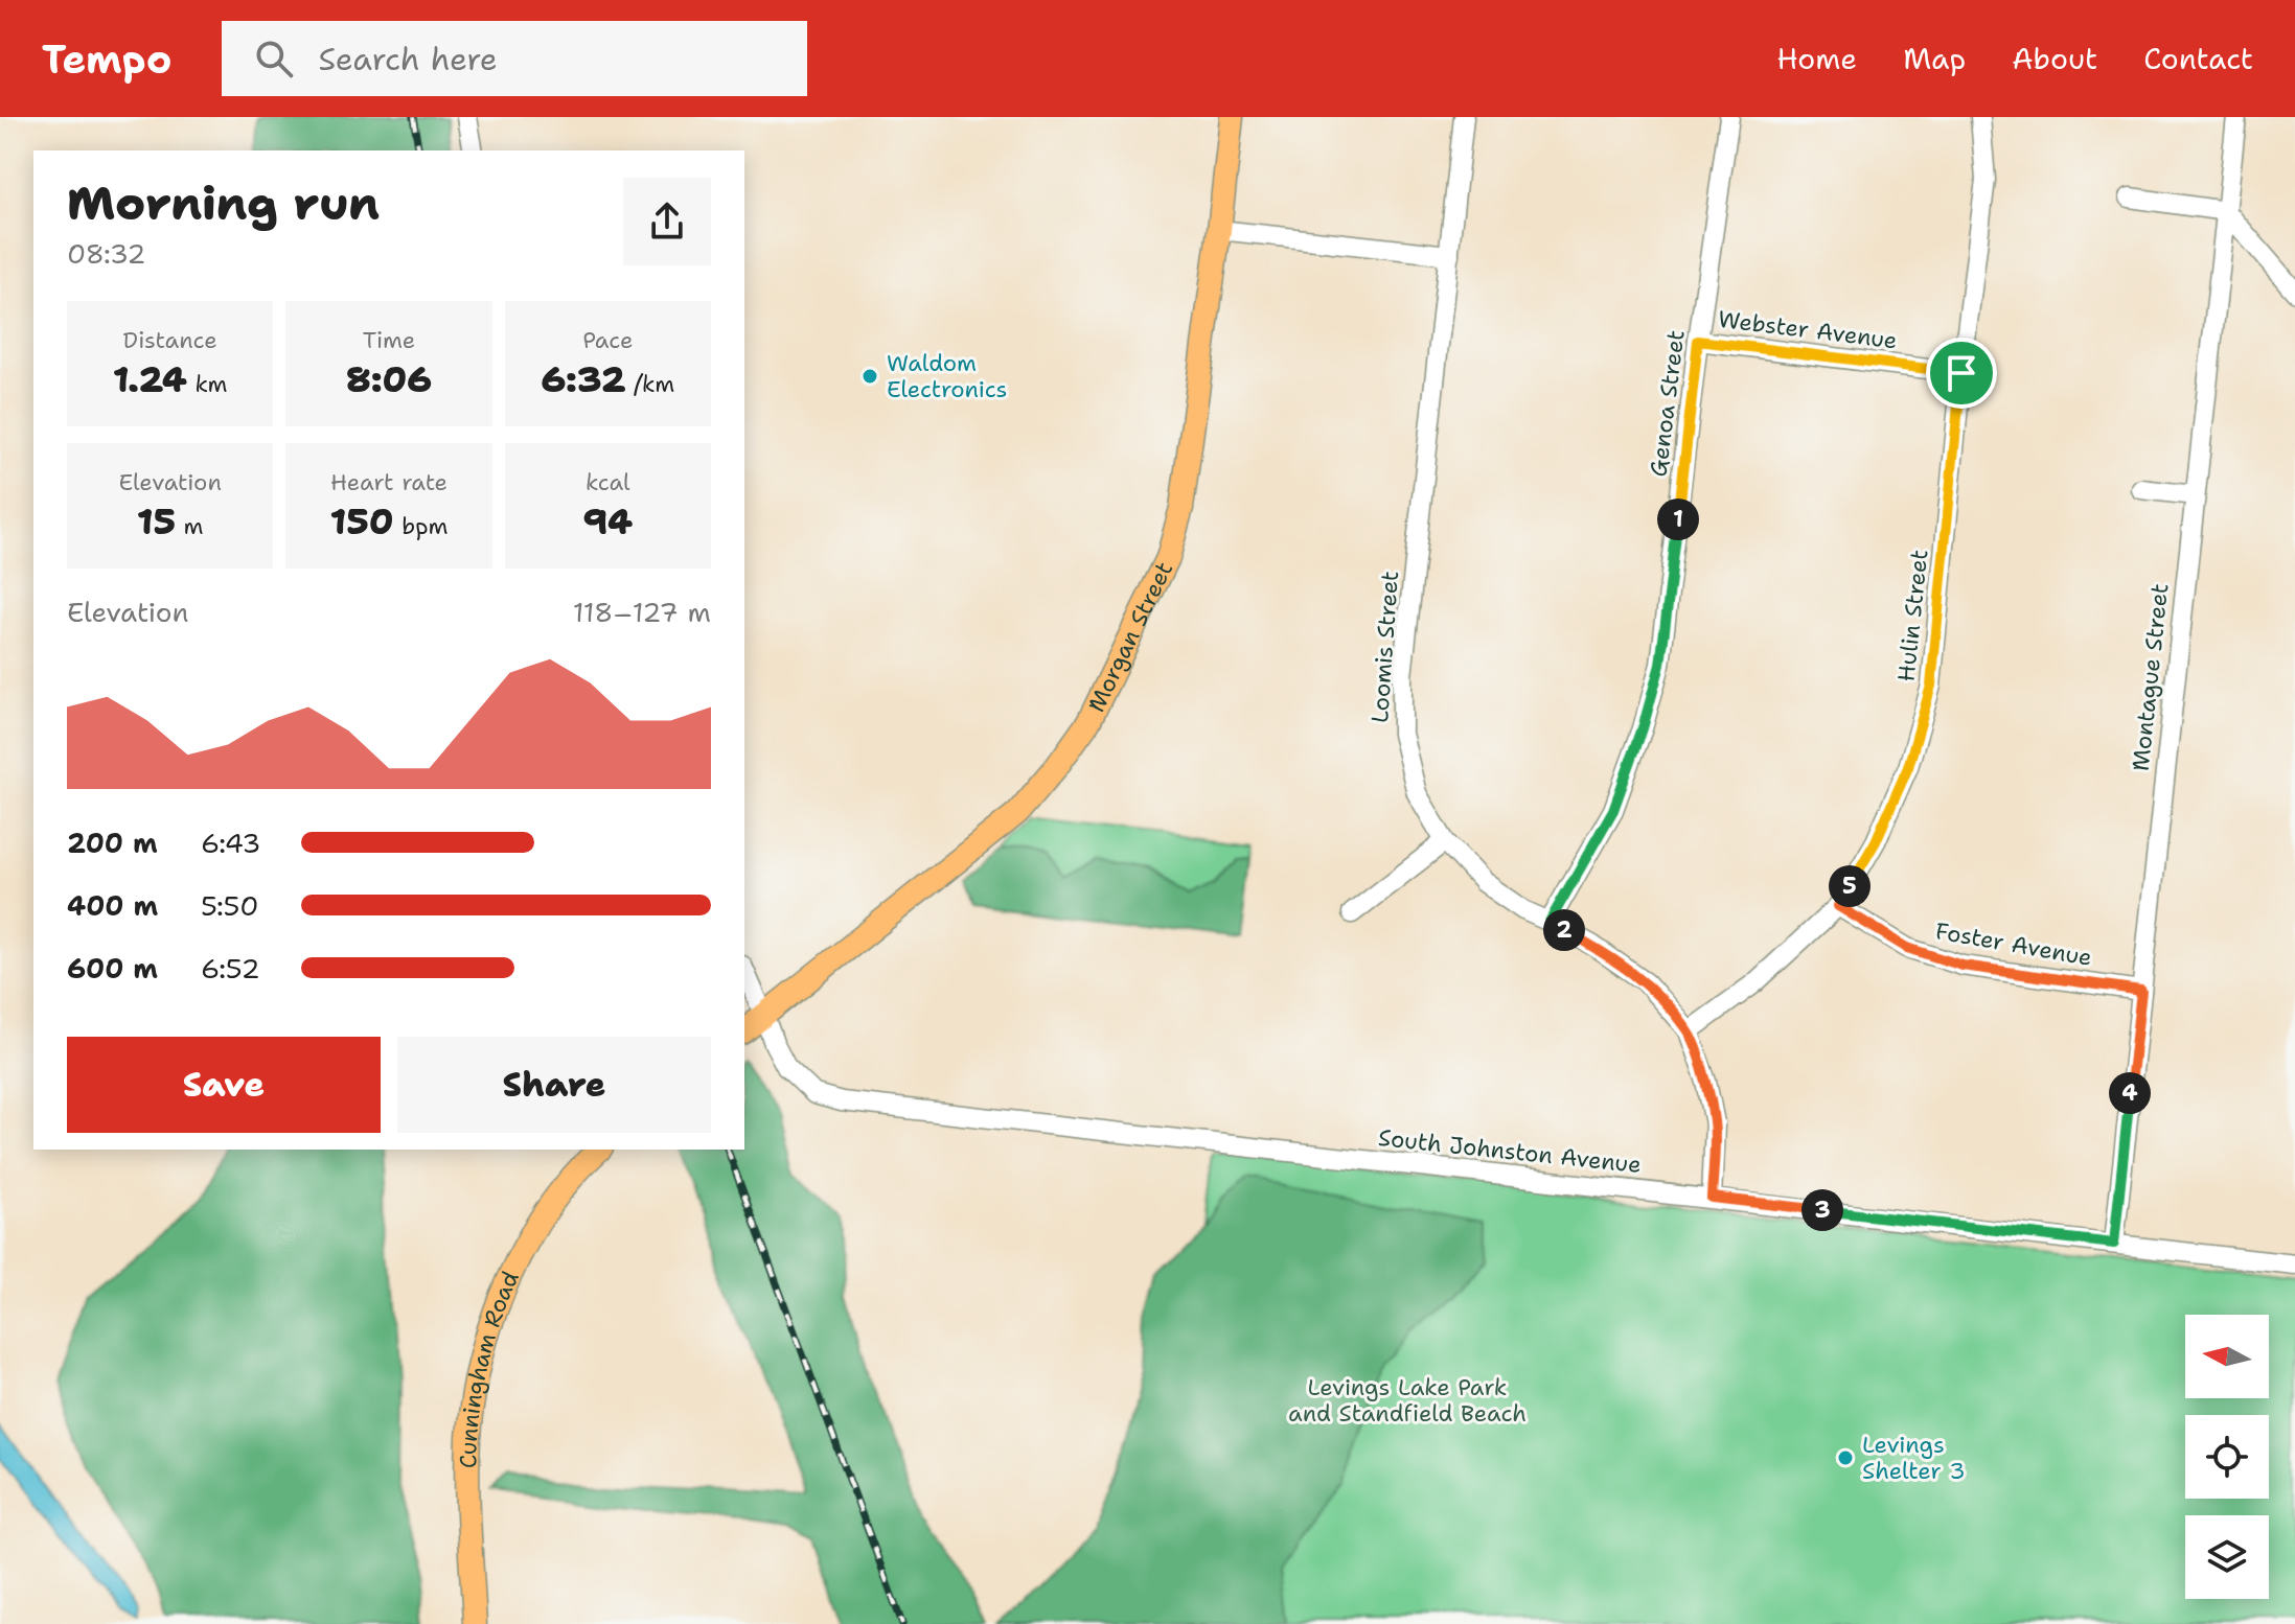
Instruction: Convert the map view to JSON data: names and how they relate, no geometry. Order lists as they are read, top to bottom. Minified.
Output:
{"streets":{"main road":["Morgan Street","Cunningham Road"],"street":["Webster Avenue","Genoa Street","Hulin Street","Loomis Street","Montague Street","Foster Avenue","South Johnston Avenue"]},"crossings":[["Webster Avenue","Genoa Street"],["Webster Avenue","Hulin Street"],["Genoa Street","Loomis Street"],["Hulin Street","Loomis Street"],["Hulin Street","Foster Avenue"],["Morgan Street","South Johnston Avenue"],["Loomis Street","South Johnston Avenue"],["Montague Street","Foster Avenue"],["Montague Street","South Johnston Avenue"]],"parks":["Levings Lake Park and Standfield Beach"],"places":["Waldom Electronics","Levings Shelter 3"],"north":"left","page":{"header":"Tempo","search":"Search here","nav":["Home","Map","About","Contact"],"heading":["Morning run","08:32"],"stats":[["Distance","1.24 km"],["Time","8:06"],["Pace","6:32 /km"],["Elevation","15 m"],["Heart rate","150 bpm"],["kcal","94"]],"pins":["1","5","2","4","3"],"chart":["Elevation","118–127 m"],"list":[{"name":"200 m","note":"6:43"},{"name":"400 m","note":"5:50"},{"name":"600 m","note":"6:52"}],"buttons":["Save","Share"]}}
